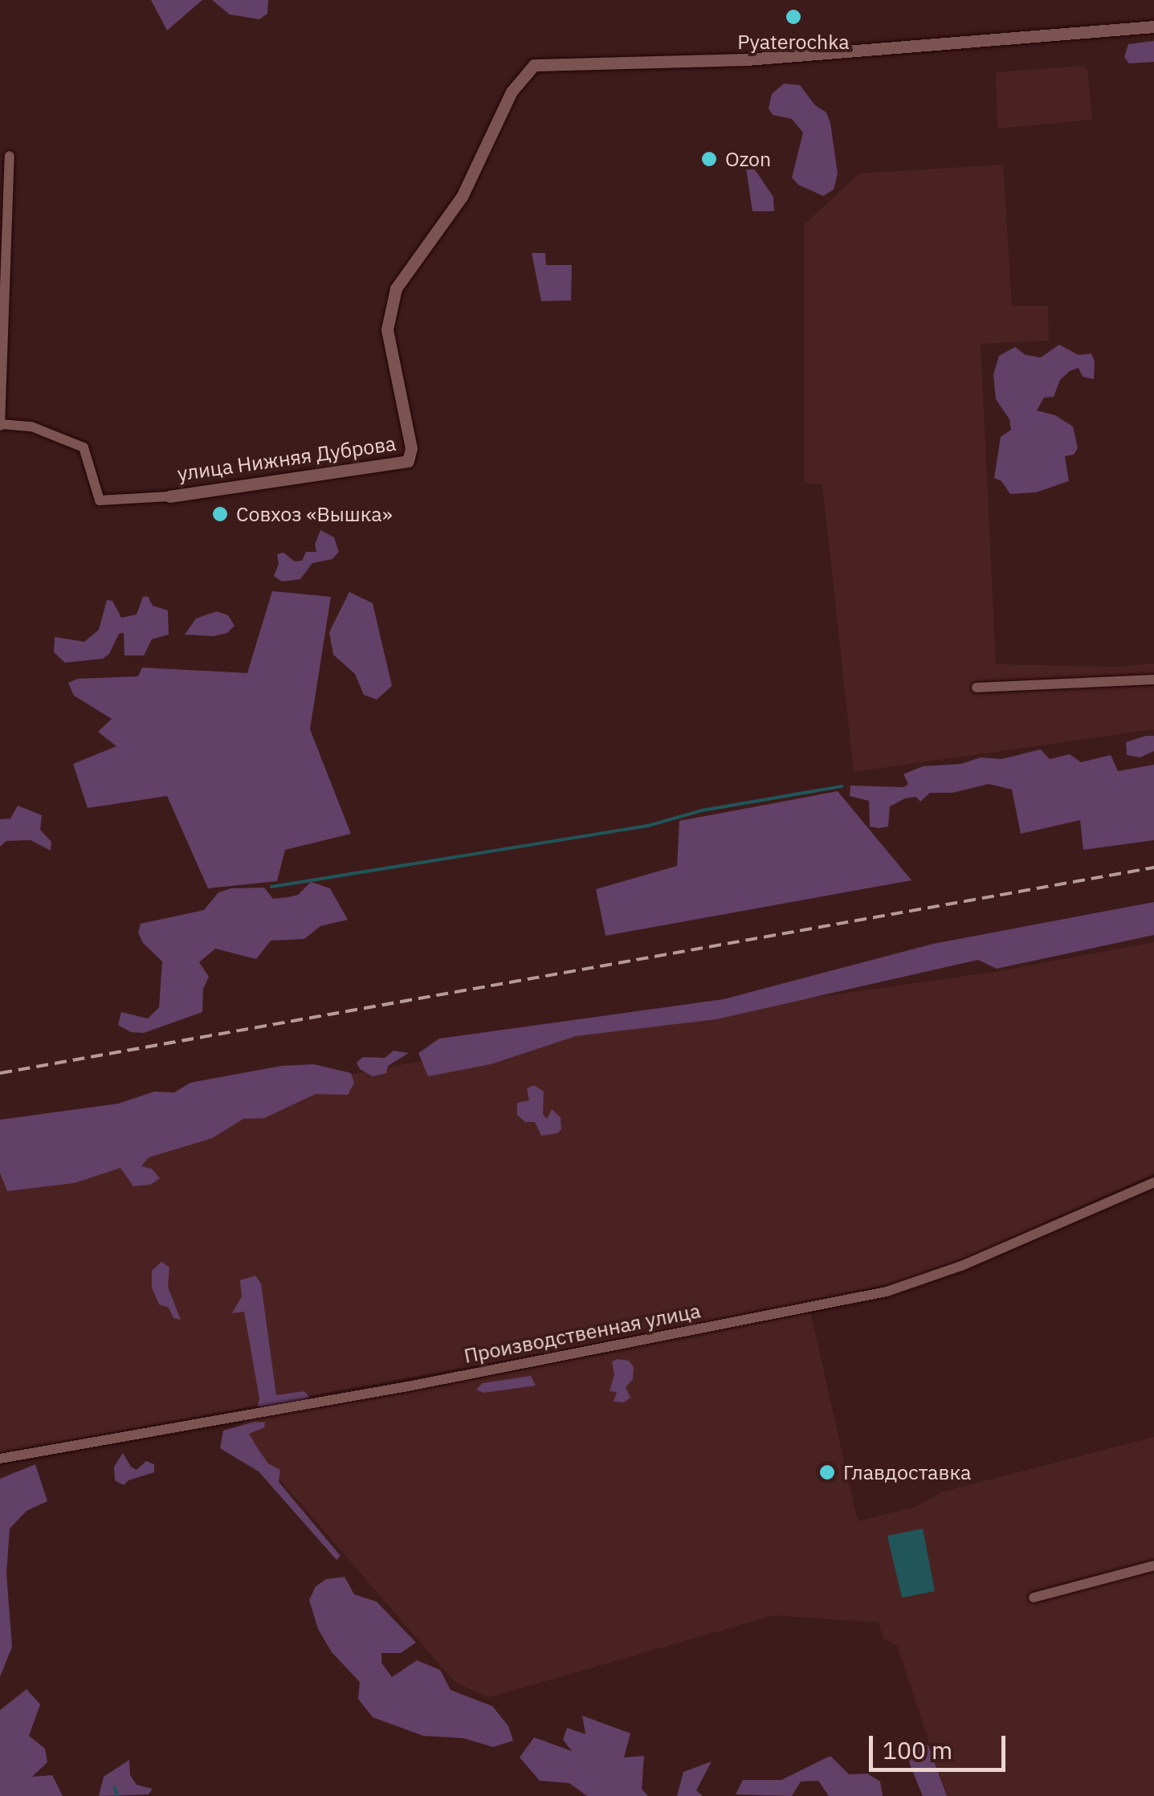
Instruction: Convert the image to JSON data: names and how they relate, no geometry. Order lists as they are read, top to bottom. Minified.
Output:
{"streets":{"street":["улица Нижняя Дуброва","Производственная улица"]},"places":["Pyaterochka","Ozon","Совхоз «Вышка»","Главдоставка"],"scale_bar":"100 m"}
